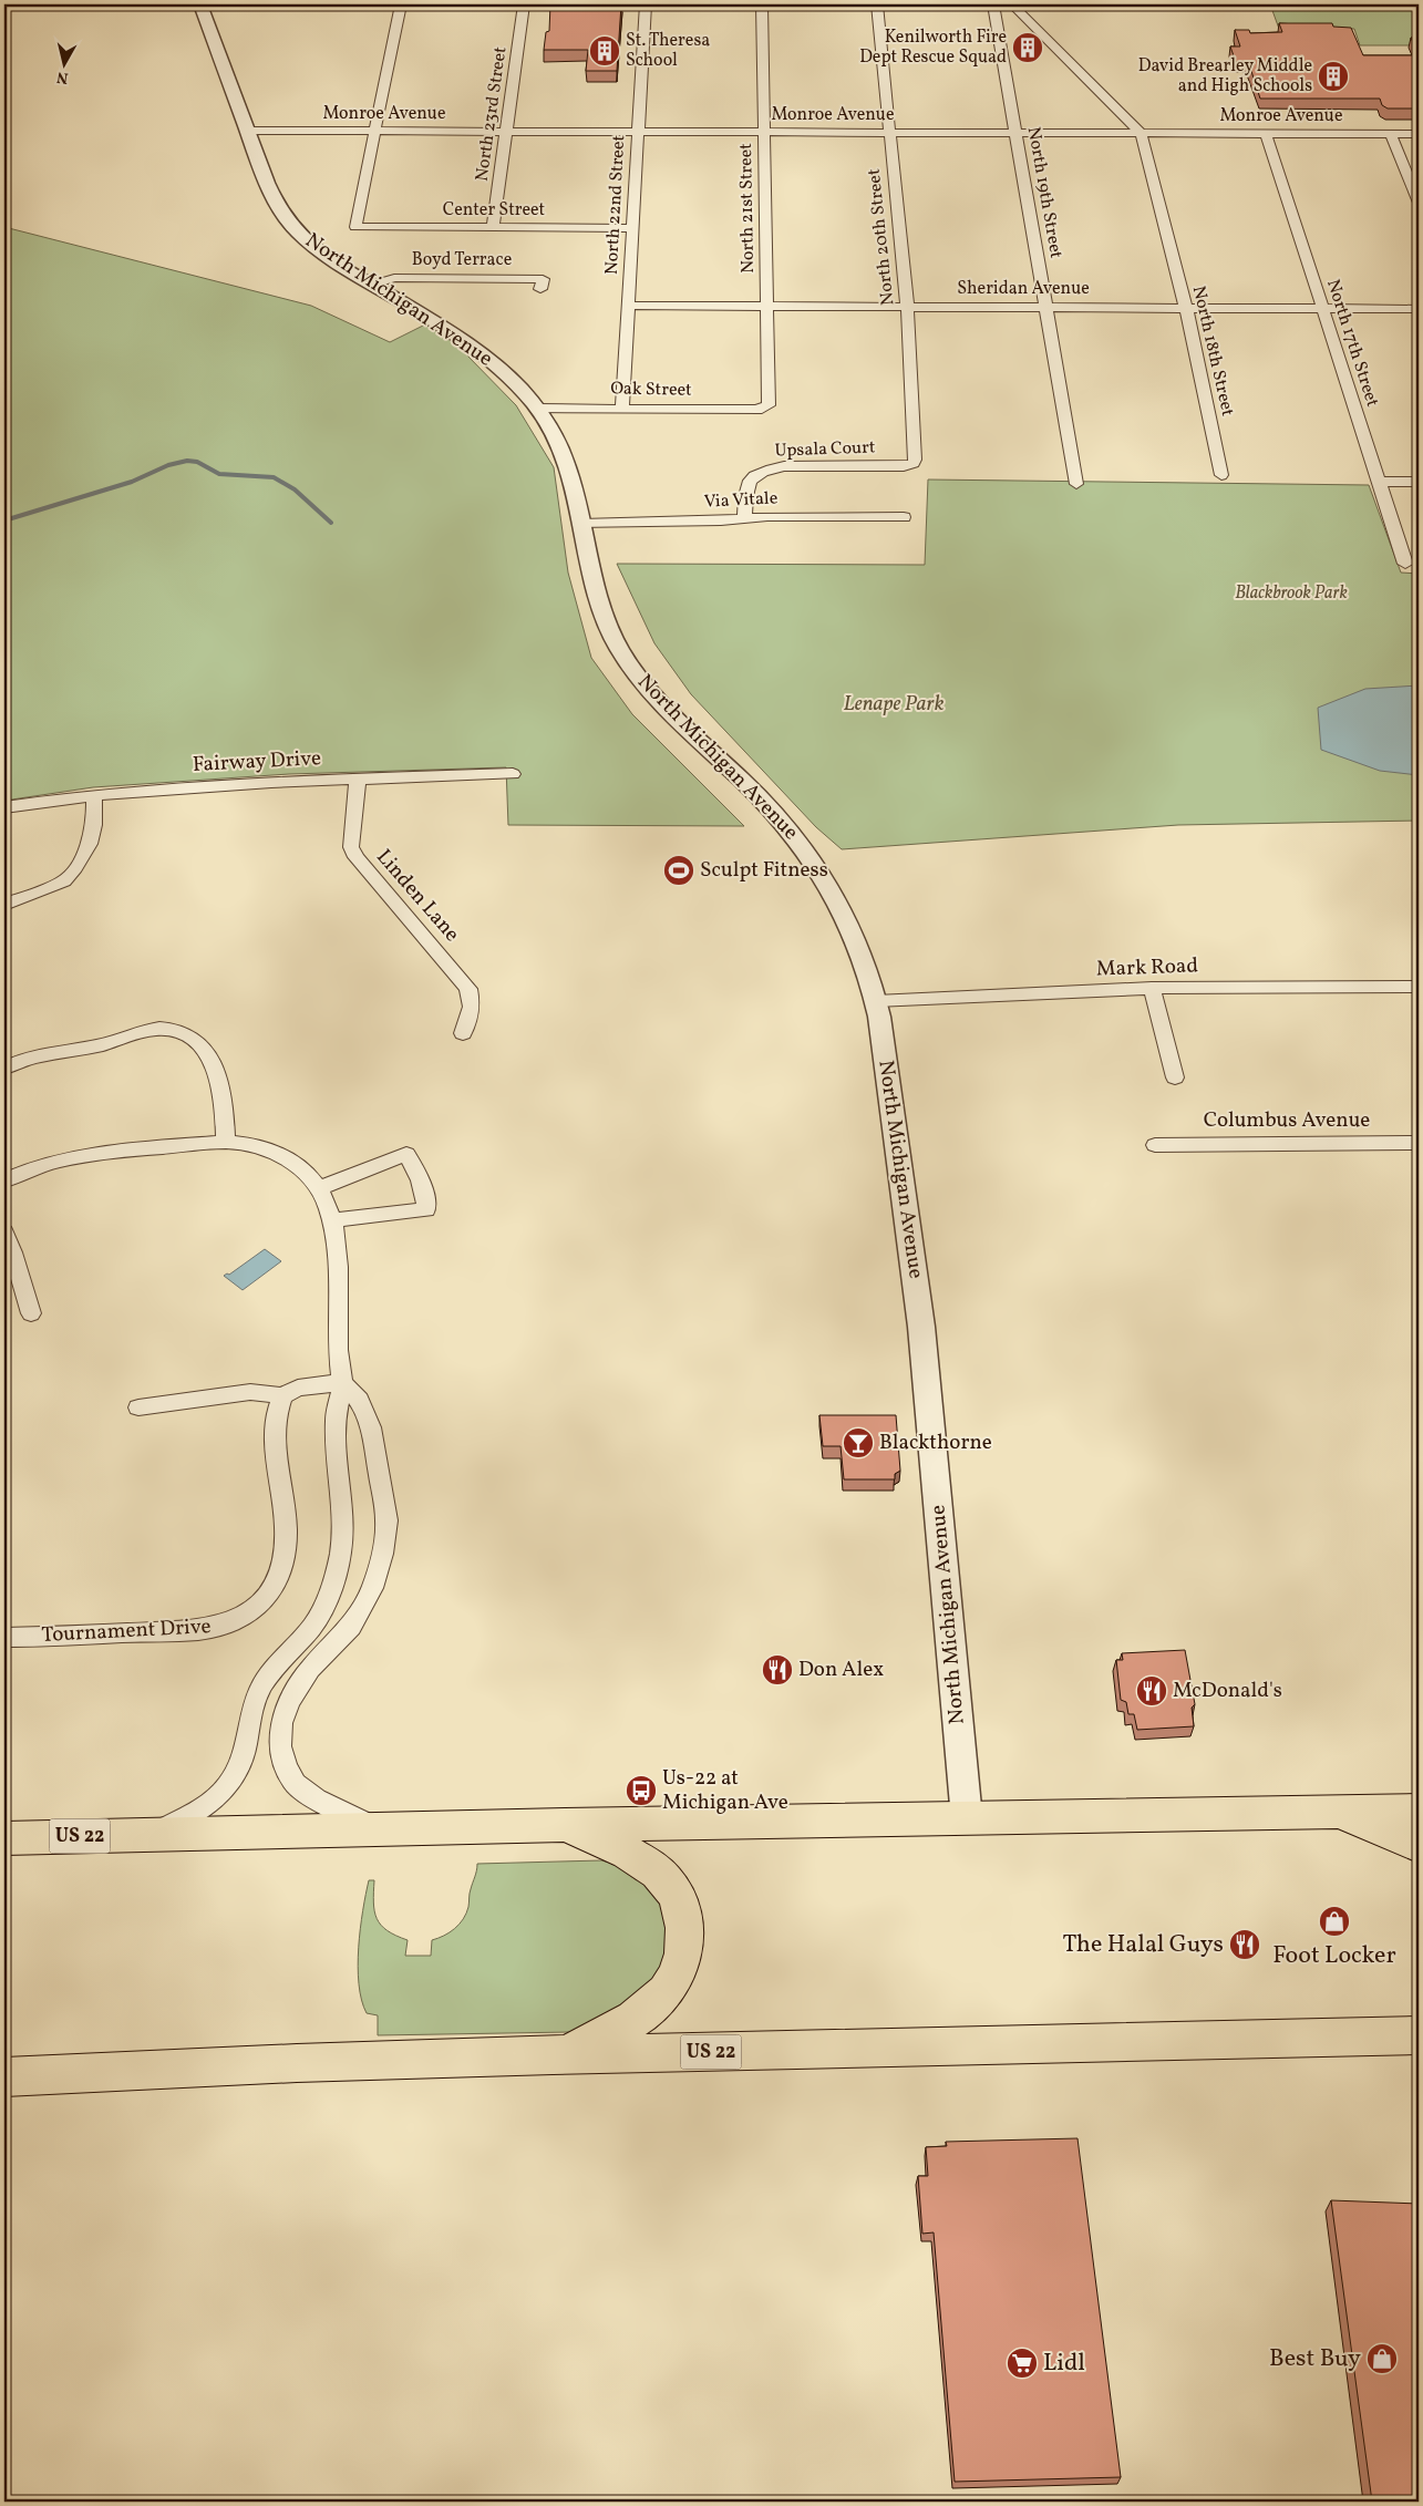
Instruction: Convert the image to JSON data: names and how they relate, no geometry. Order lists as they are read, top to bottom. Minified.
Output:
{"streets":{"highway":["US 22"],"street":["Monroe Avenue","North 23rd Street","North 19th Street","North 22nd Street","North 21st Street","Center Street","North 20th Street","Boyd Terrace","Sheridan Avenue","North Michigan Avenue","North 17th Street","North 18th Street","Oak Street","Upsala Court","Via Vitale","Fairway Drive","Linden Lane","Mark Road","Columbus Avenue","Tournament Drive"]},"crossings":[["Monroe Avenue","North 23rd Street"],["Monroe Avenue","North 19th Street"],["Monroe Avenue","North 22nd Street"],["Monroe Avenue","North 21st Street"],["Monroe Avenue","Center Street"],["Monroe Avenue","North 20th Street"],["Monroe Avenue","North Michigan Avenue"],["Monroe Avenue","North 17th Street"],["Monroe Avenue","North 18th Street"],["North 23rd Street","Center Street"],["North 19th Street","Sheridan Avenue"],["North 22nd Street","Center Street"],["North 22nd Street","Sheridan Avenue"],["North 22nd Street","Oak Street"],["North 21st Street","Sheridan Avenue"],["North 21st Street","Oak Street"],["North 20th Street","Sheridan Avenue"],["North 20th Street","Upsala Court"],["Boyd Terrace","North Michigan Avenue"],["Sheridan Avenue","North 17th Street"],["Sheridan Avenue","North 18th Street"],["North Michigan Avenue","Oak Street"],["North Michigan Avenue","Via Vitale"],["North Michigan Avenue","Mark Road"],["North Michigan Avenue","US 22"],["Upsala Court","Via Vitale"],["Fairway Drive","Linden Lane"]],"parks":["Blackbrook Park","Lenape Park"],"places":{"building":["Kenilworth Fire Dept Rescue Squad","St. Theresa School","David Brearley Middle and High Schools"],"sports":["Sculpt Fitness"],"bar":["Blackthorne"],"restaurant":["Don Alex","McDonald's","The Halal Guys"],"bus stop":["Us-22 at Michigan Ave"],"shop":["Foot Locker","Best Buy"],"supermarket":["Lidl"]},"north":"bottom"}
